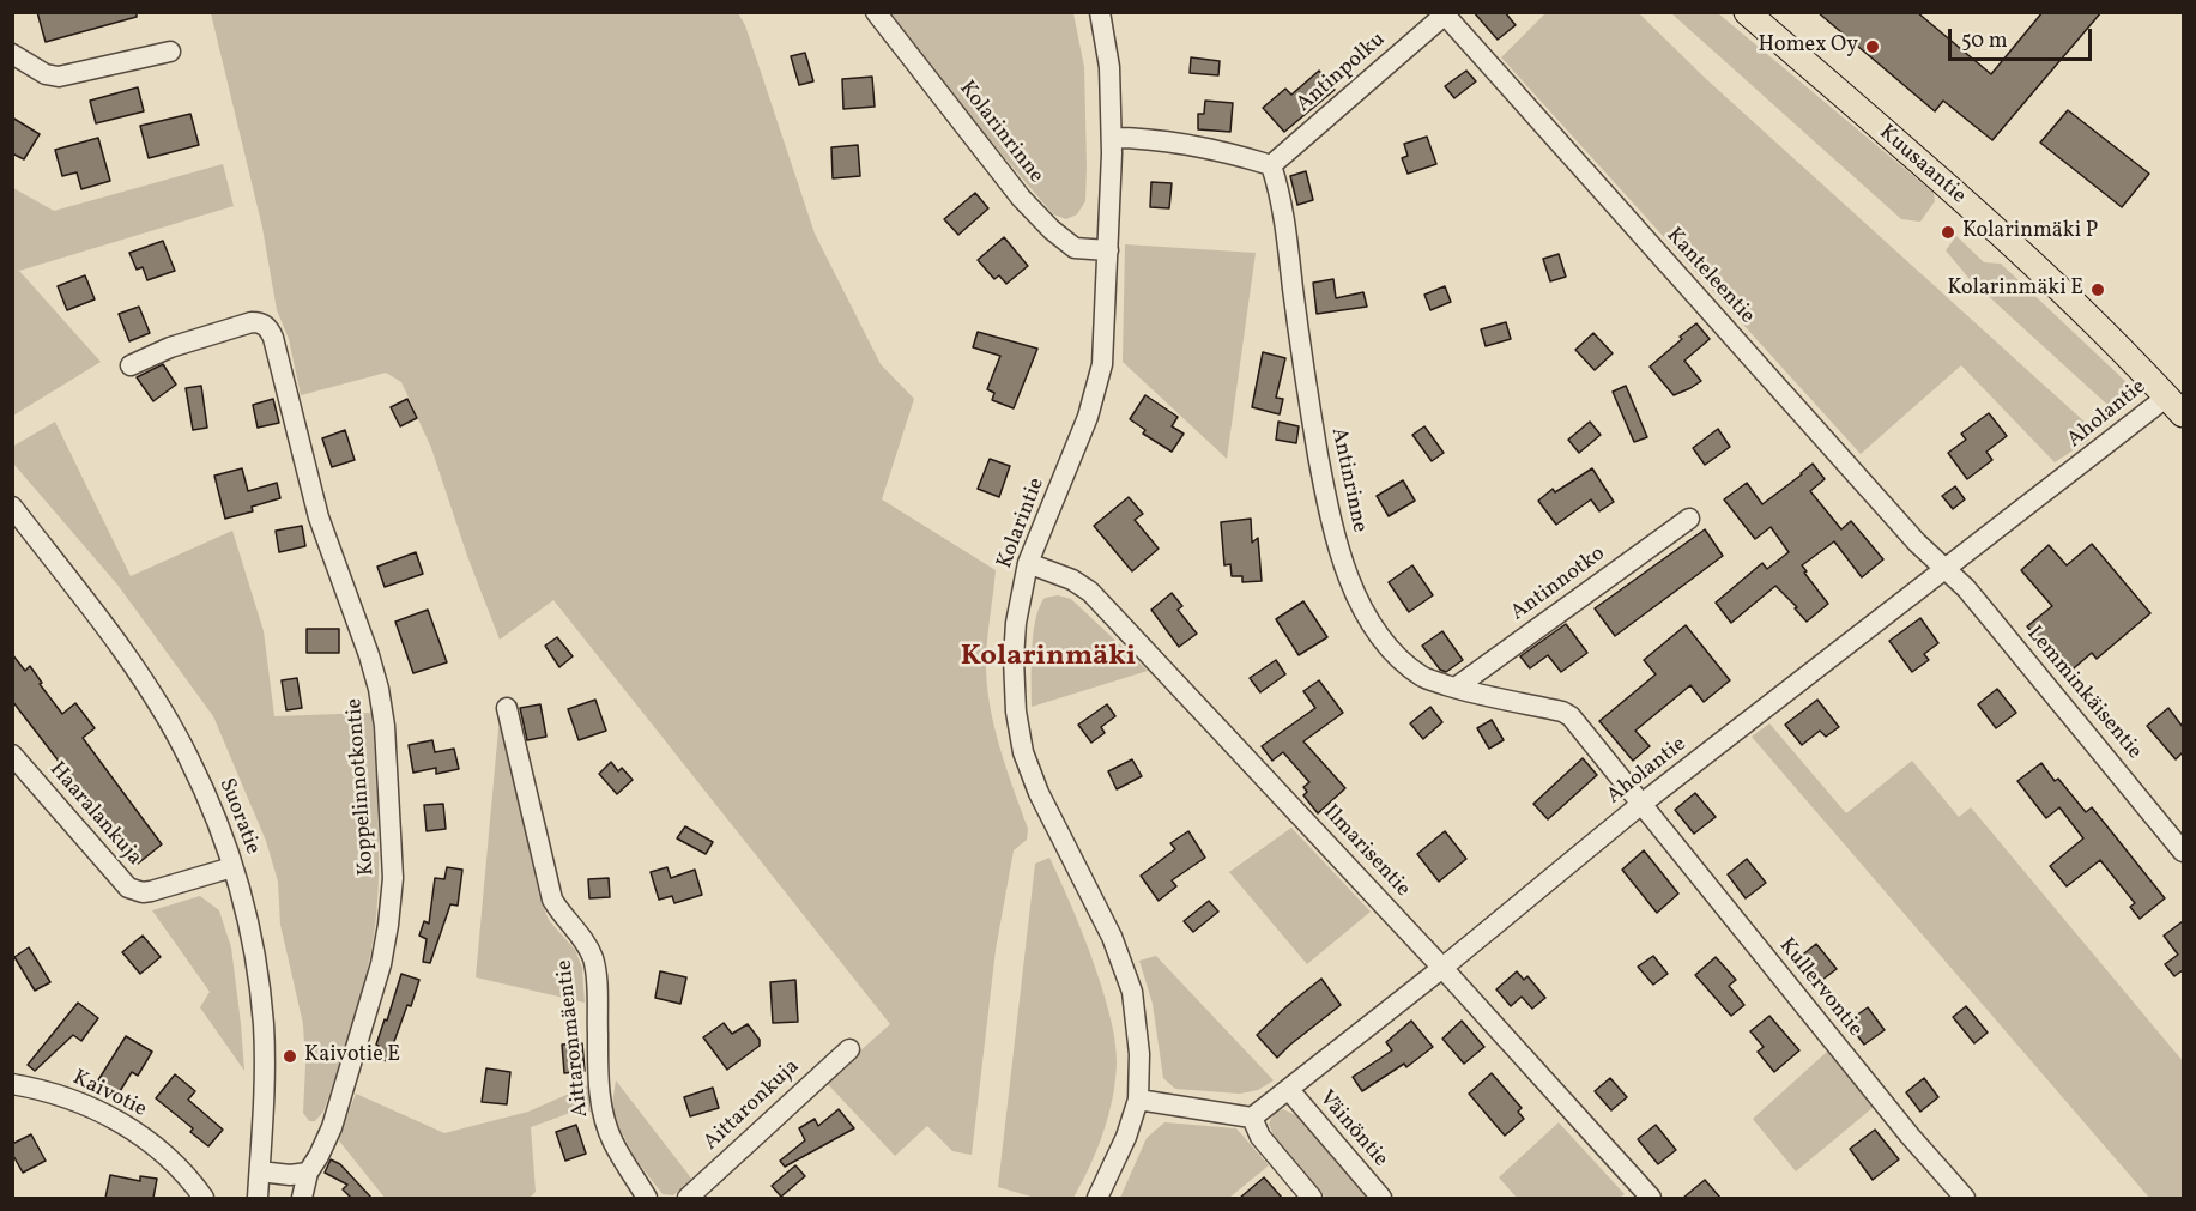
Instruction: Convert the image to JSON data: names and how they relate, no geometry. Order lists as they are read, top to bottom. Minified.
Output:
{"streets":{"main road":["Kuusaantie"],"street":["Antinpolku","Kolarinrinne","Kanteleentie","Aholantie","Antinrinne","Kolarintie","Antinnotko","Lemminkäisentie","Koppelinnotkontie","Haaralankuja","Suoratie","Ilmarisentie","Kullervontie","Aittaronmäentie","Kaivotie","Aittaronkuja","Väinöntie"]},"crossings":[["Antinpolku","Kanteleentie"],["Antinpolku","Antinrinne"],["Kolarinrinne","Kolarintie"],["Kuusaantie","Aholantie"],["Kanteleentie","Aholantie"],["Kanteleentie","Lemminkäisentie"],["Aholantie","Antinrinne"],["Aholantie","Lemminkäisentie"],["Aholantie","Ilmarisentie"],["Aholantie","Kullervontie"],["Aholantie","Väinöntie"],["Antinrinne","Antinnotko"],["Antinrinne","Kullervontie"],["Kolarintie","Ilmarisentie"],["Haaralankuja","Suoratie"]],"districts":["Kolarinmäki"],"places":["Homex Oy","Kolarinmäki P","Kolarinmäki E","Kaivotie E"],"scale_bar":"50 m"}
